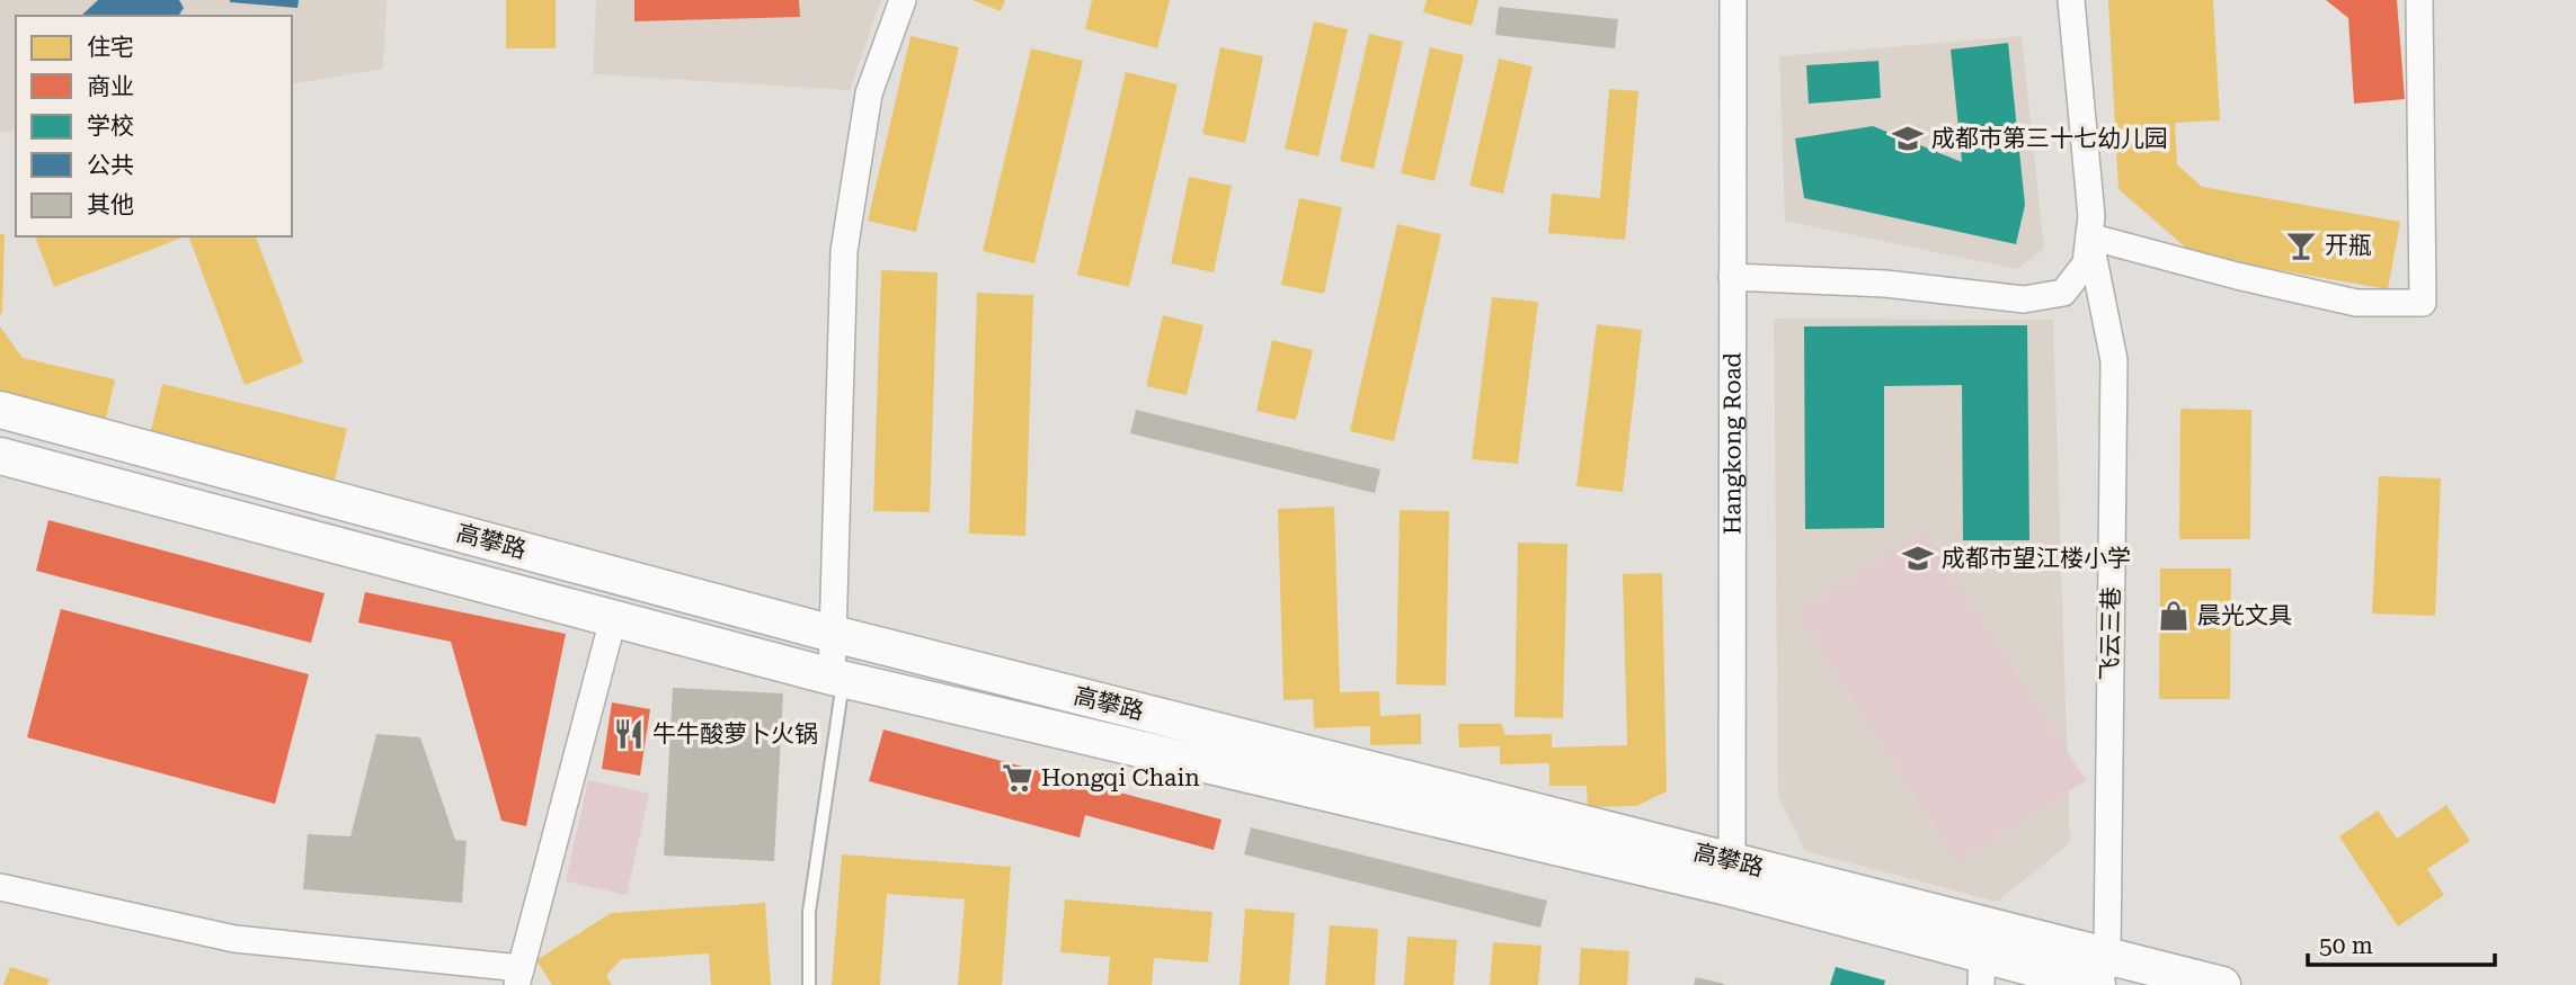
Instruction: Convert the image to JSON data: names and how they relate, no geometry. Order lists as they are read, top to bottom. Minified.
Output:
{"streets":{"main road":["高攀路"],"street":["Hangkong Road","飞云三巷"]},"crossings":[["Hangkong Road","高攀路"],["高攀路","飞云三巷"]],"places":{"school or university":["成都市第三十七幼儿园","成都市望江楼小学"],"bar":["开瓶"],"shop":["晨光文具"],"restaurant":["牛牛酸萝卜火锅"],"supermarket":["Hongqi Chain"]},"legend":["住宅","商业","学校","公共","其他"],"scale_bar":"50 m"}
